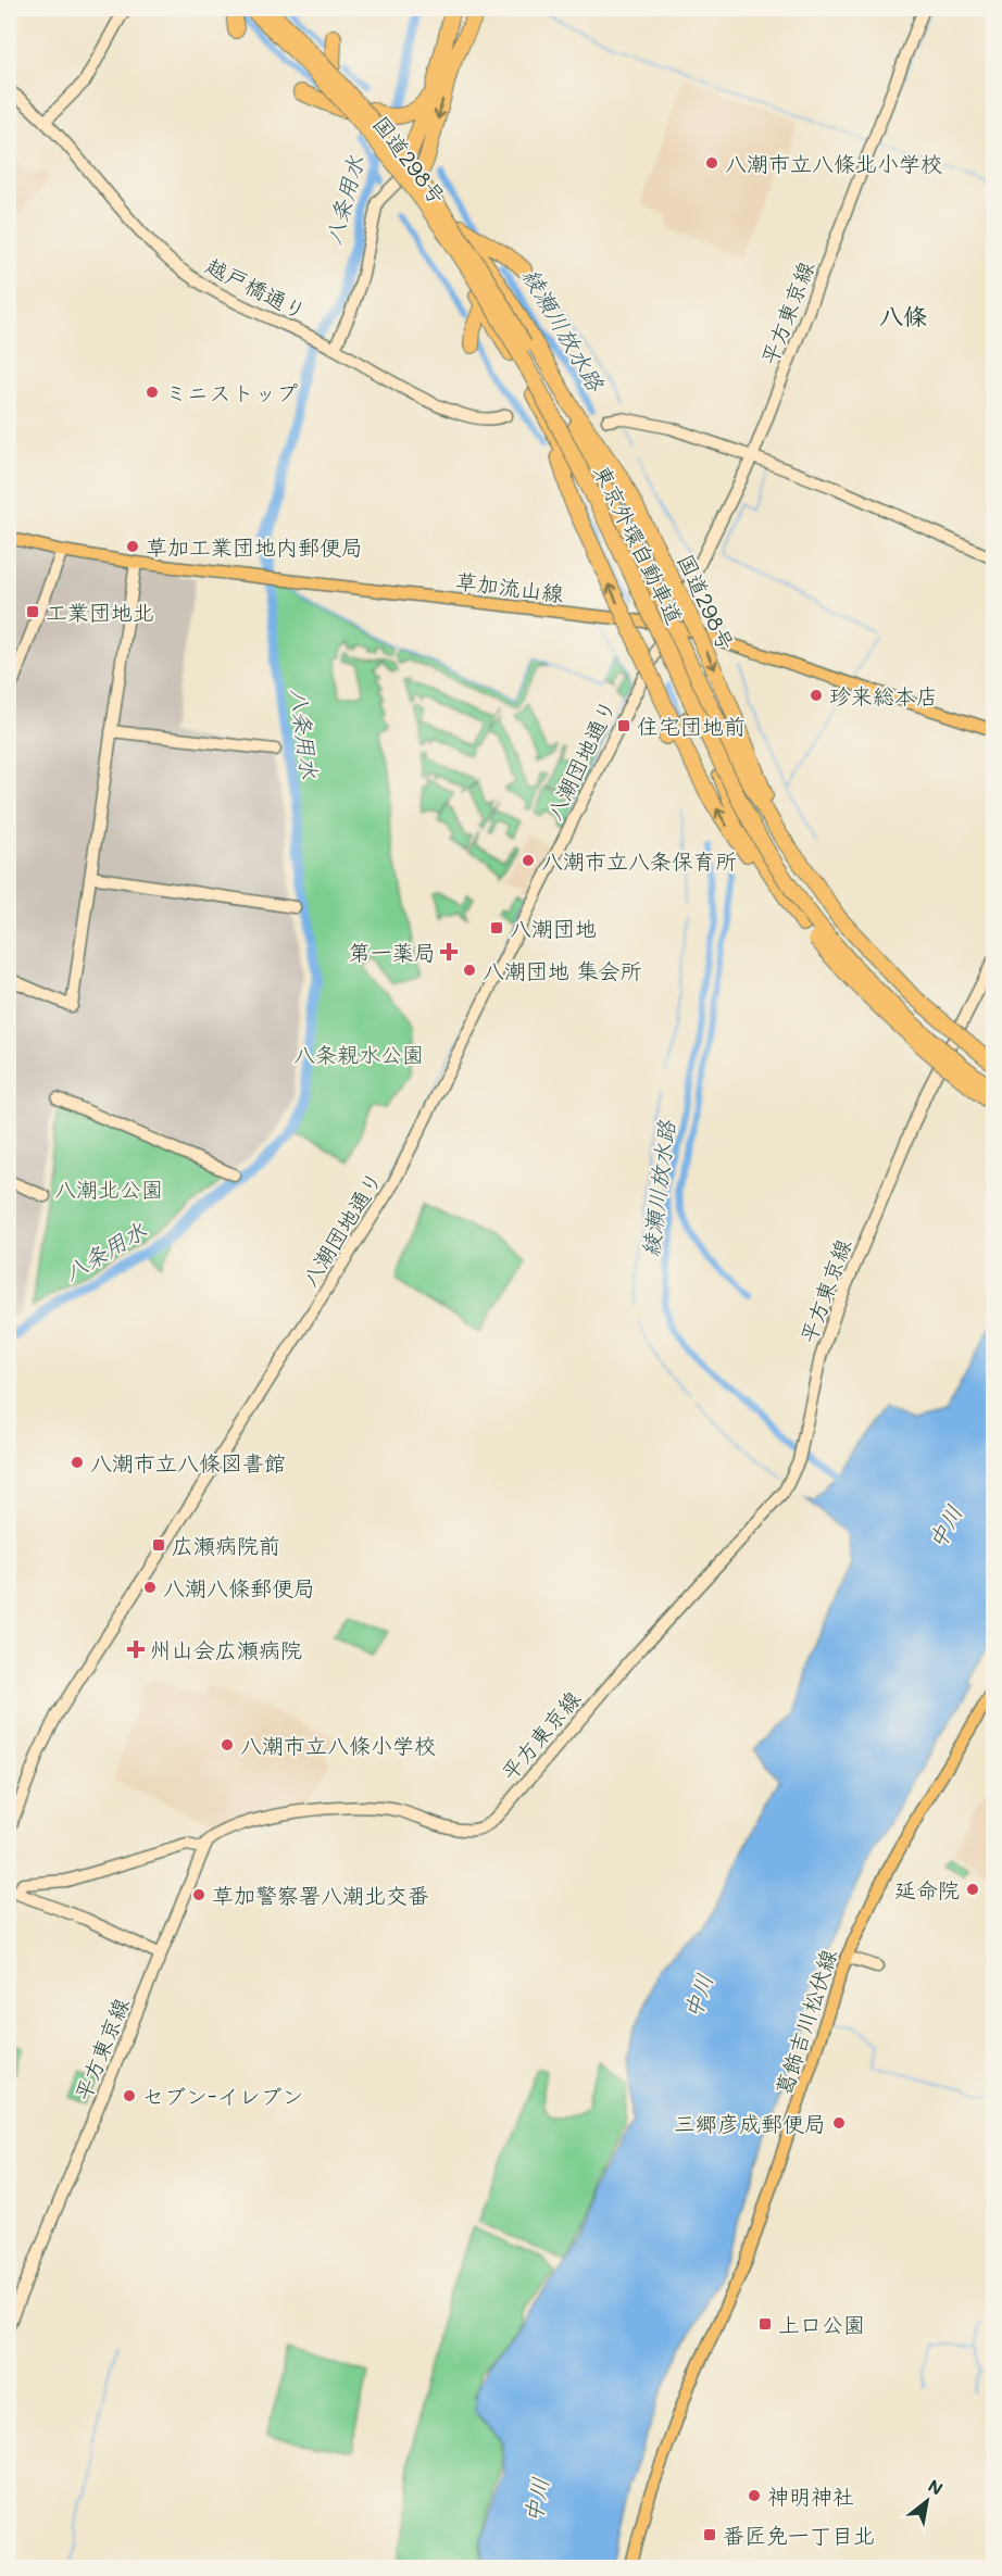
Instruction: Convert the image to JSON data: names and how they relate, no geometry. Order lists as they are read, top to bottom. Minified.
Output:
{"streets":{"highway":["国道298号","東京外環自動車道"],"main road":["草加流山線","葛飾吉川松伏線"],"street":["越戸橋通り","平方東京線","八潮団地通り"]},"crossings":[["国道298号","平方東京線"],["国道298号","草加流山線"],["国道298号","八潮団地通り"],["平方東京線","草加流山線"],["平方東京線","八潮団地通り"],["草加流山線","八潮団地通り"]],"districts":["八條"],"water":["八条用水","綾瀬川放水路","中川"],"parks":["八条親水公園","八潮北公園"],"places":{"other":["八潮市立八條北小学校","ミニストップ","草加工業団地内郵便局","珍来総本店","八潮市立八条保育所","八潮団地 集会所","八潮市立八條図書館","八潮八條郵便局","八潮市立八條小学校","延命院","草加警察署八潮北交番","セブン-イレブン","三郷彦成郵便局","神明神社"],"transit":["工業団地北","住宅団地前","八潮団地","広瀬病院前","上口公園","番匠免一丁目北"],"health":["第一薬局","州山会広瀬病院"]},"north":"top right"}
